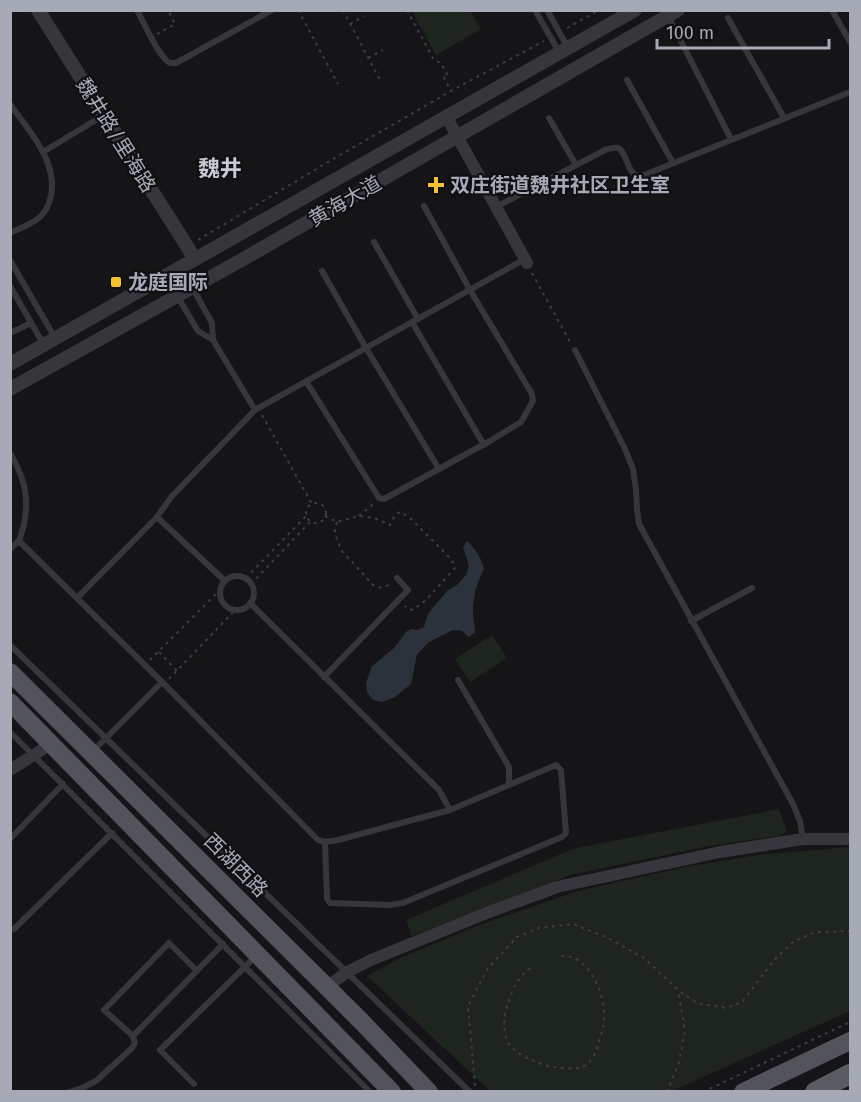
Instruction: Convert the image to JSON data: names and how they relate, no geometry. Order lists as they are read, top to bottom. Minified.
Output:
{"streets":{"main road":["西湖西路"],"street":["魏井路/里海路","黄海大道"]},"crossings":[["魏井路/里海路","黄海大道"]],"districts":["魏井"],"places":{"health":["双庄街道魏井社区卫生室"],"transit":["龙庭国际"]},"scale_bar":"100 m"}
